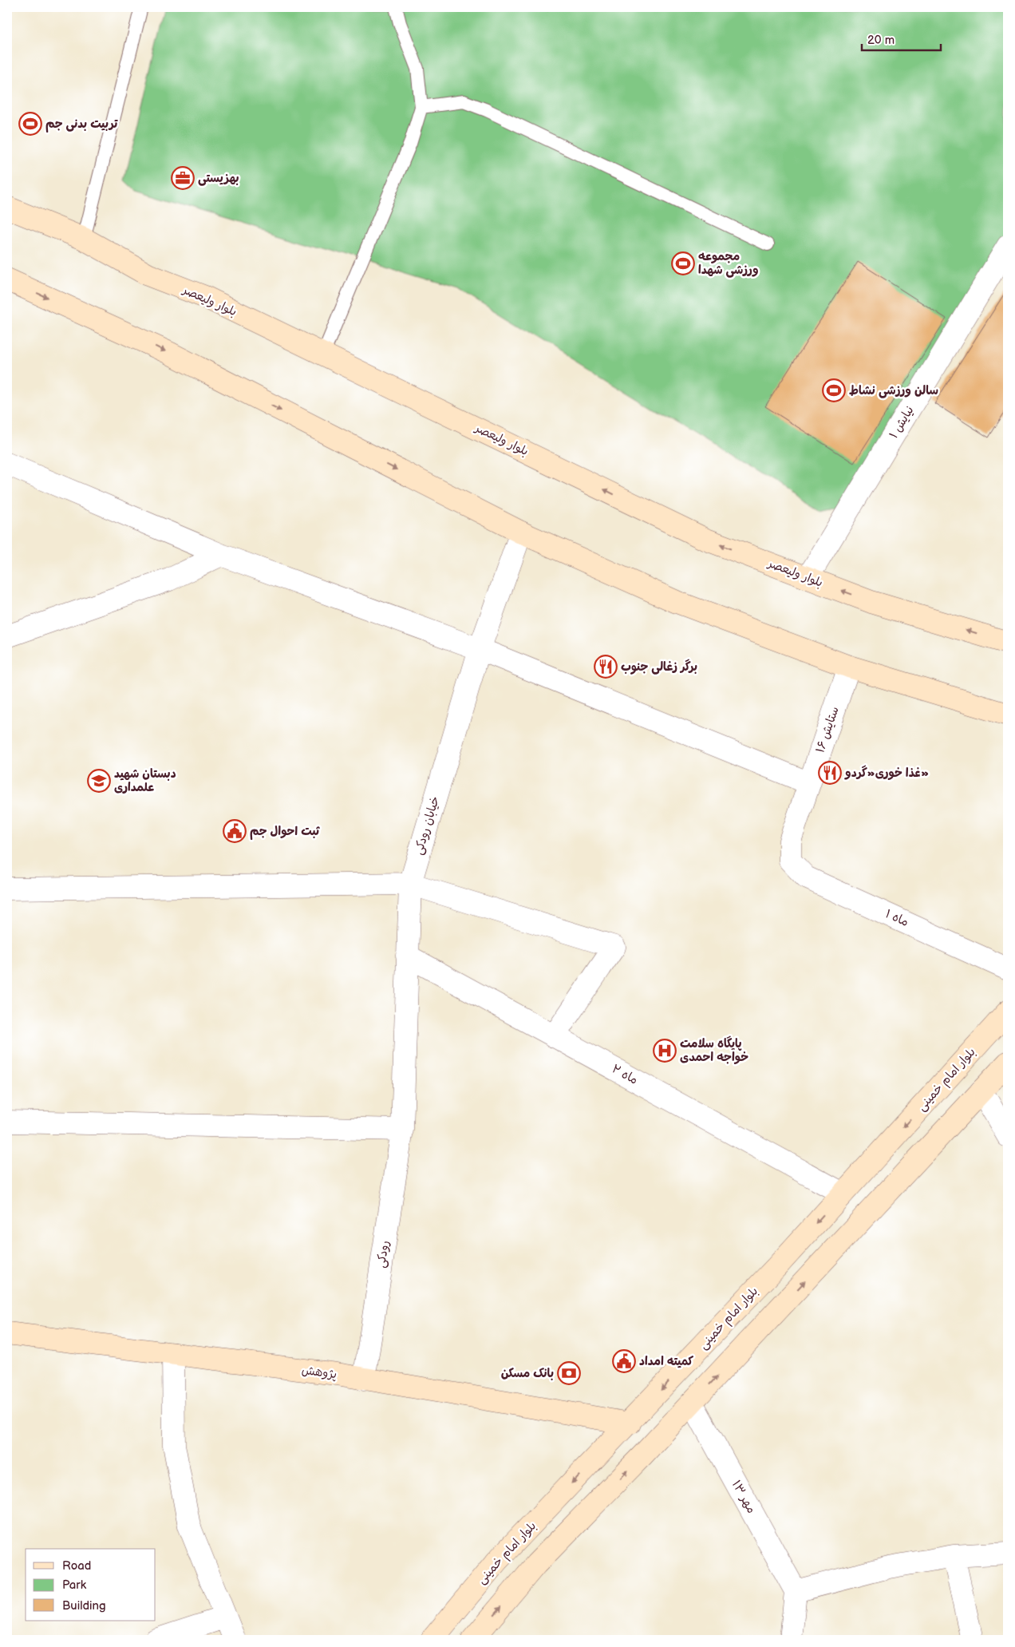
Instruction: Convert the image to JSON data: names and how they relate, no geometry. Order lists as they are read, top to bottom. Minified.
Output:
{"streets":{"street":["بلوار ولیعصر","نیایش ۱","ستایش ۱۶","خیابان رودکی","ماه ۱","ماه ۲","بلوار امام خمینی","رودکی","پژوهش","مهر ۱۳"]},"crossings":[["بلوار ولیعصر","نیایش ۱"],["ستایش ۱۶","ماه ۱"],["خیابان رودکی","ماه ۲"],["خیابان رودکی","رودکی"],["ماه ۲","بلوار امام خمینی"],["بلوار امام خمینی","پژوهش"],["رودکی","پژوهش"]],"places":{"sports":["تربیت بدنی جم","مجموعه ورزشی شهدا","سالن ورزشی نشاط"],"office":["بهزیستی"],"restaurant":["برگر زغالی جنوب","غذا خوری«گردو»"],"school or university":["دبستان شهید علمداری"],"public building":["ثبت احوال جم","کمیته امداد"],"hospital":["پایگاه سلامت خواجه احمدی"],"bank":["بانک مسکن"]},"legend":["Road","Park","Building"],"scale_bar":"20 m"}
